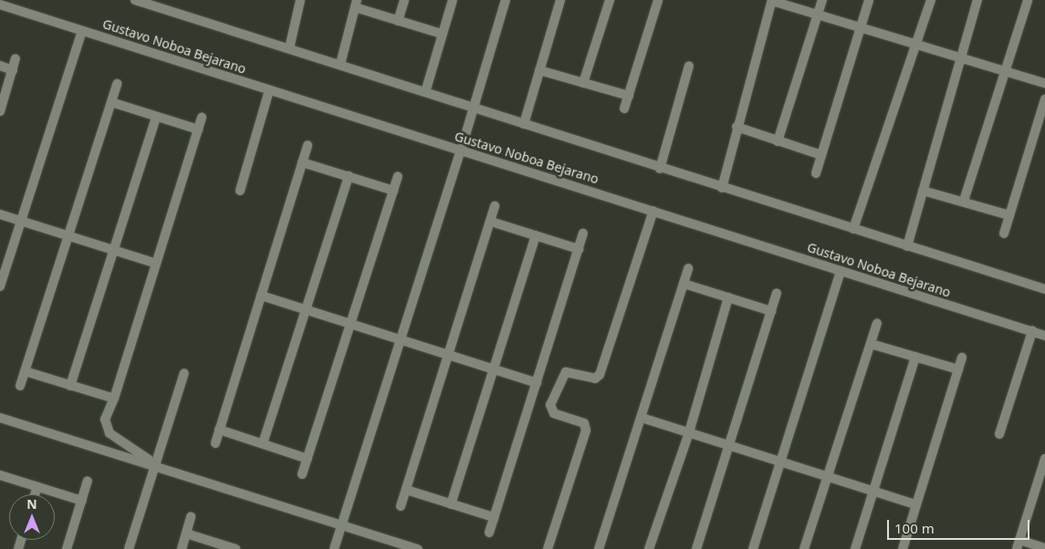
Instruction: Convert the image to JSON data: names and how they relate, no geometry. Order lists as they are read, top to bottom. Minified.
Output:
{"streets":{"street":["Gustavo Noboa Bejarano"]},"scale_bar":"100 m","north":"top"}
